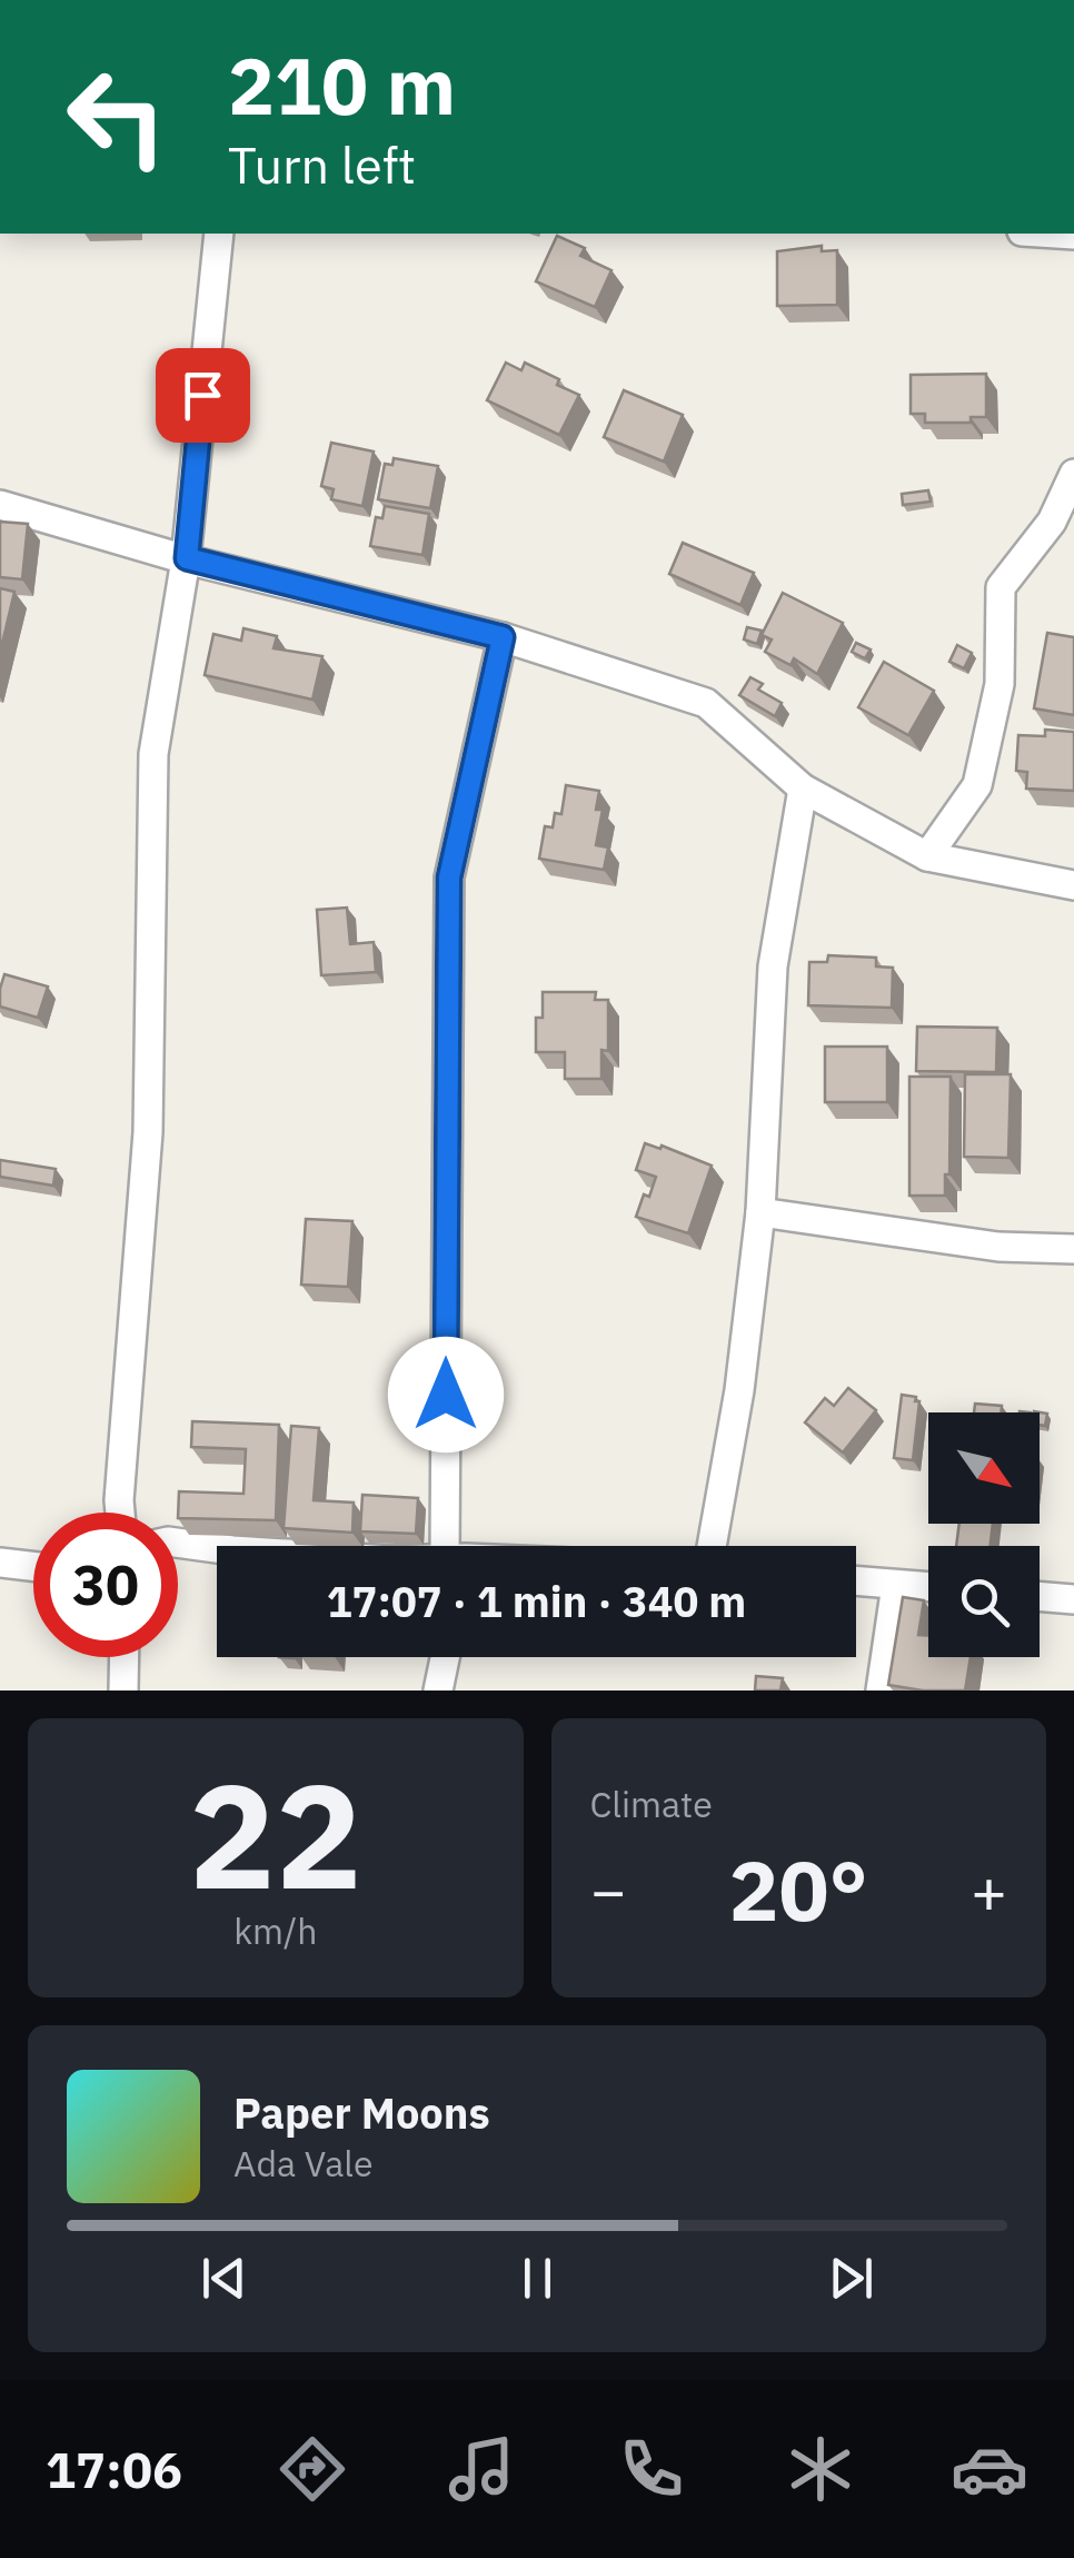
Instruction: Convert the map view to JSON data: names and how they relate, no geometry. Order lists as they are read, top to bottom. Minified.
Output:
{"north":"bottom right","page":{"turn":["210 m","Turn left"],"limit":"30","trip":"17:07 · 1 min · 340 m","tile":[["22","km/h"],"Climate"],"heat":["−","20°","+"],"song":["Paper Moons","Ada Vale"],"tabs":"17:06"}}
